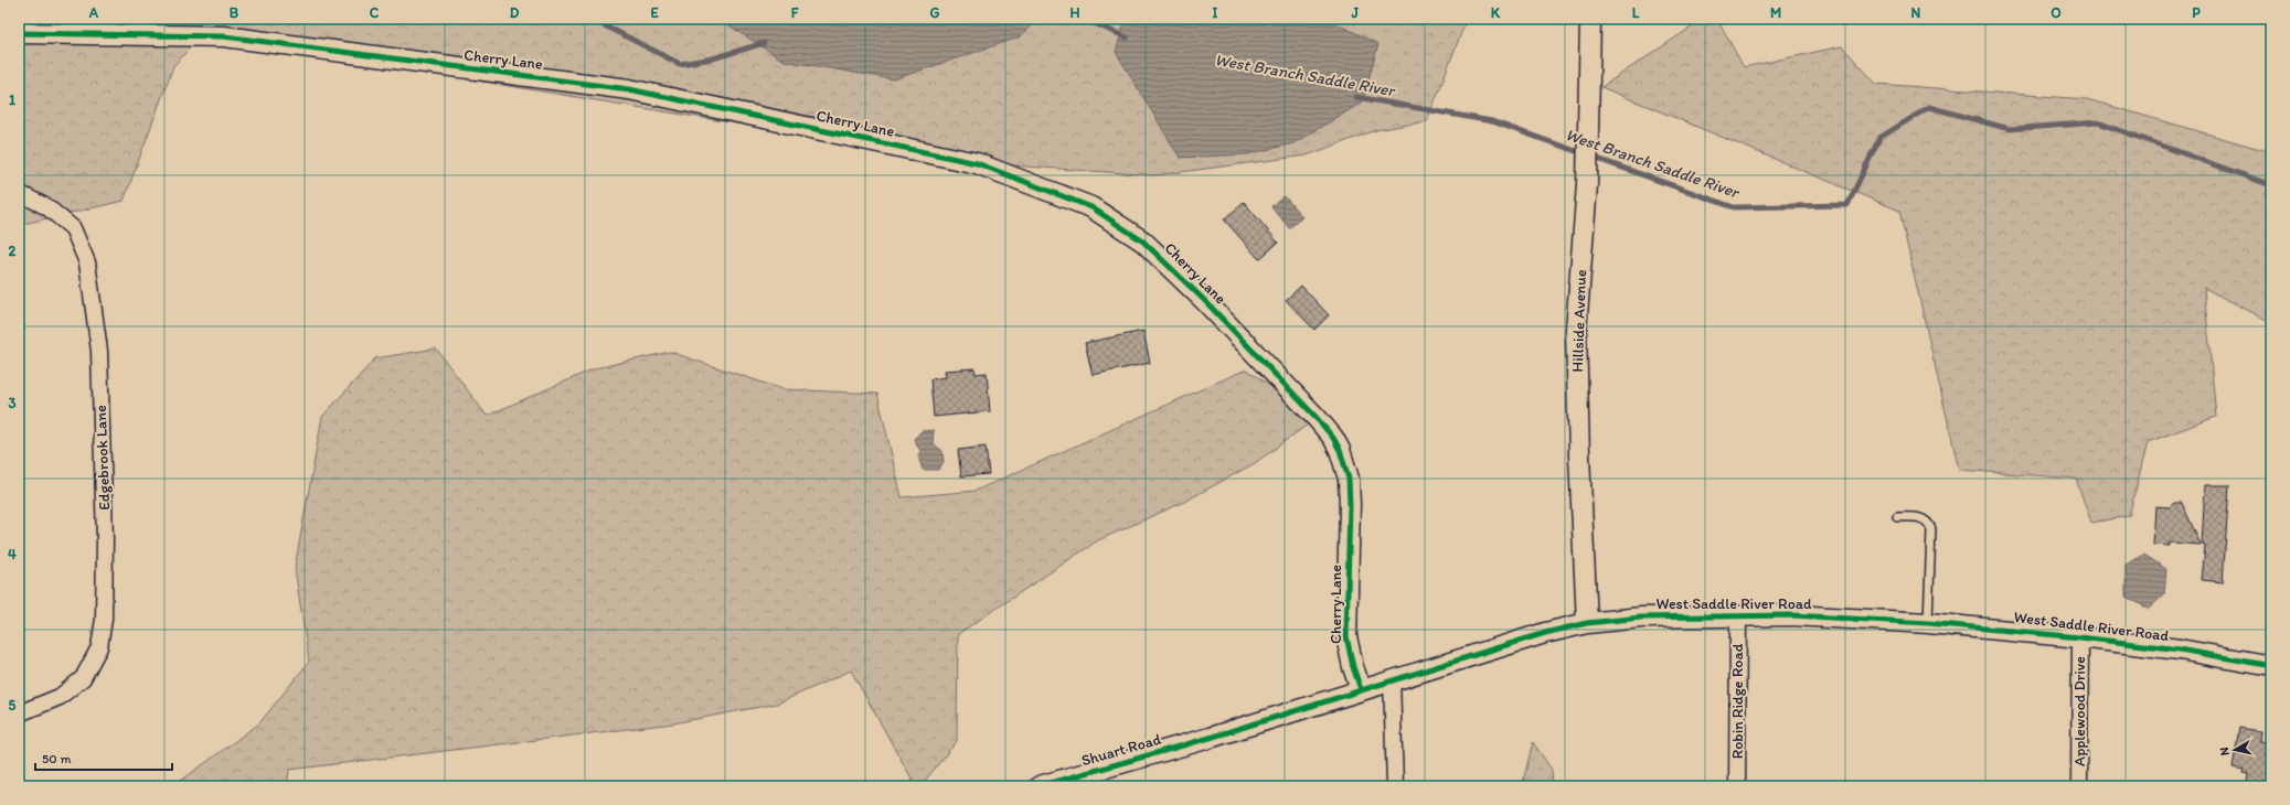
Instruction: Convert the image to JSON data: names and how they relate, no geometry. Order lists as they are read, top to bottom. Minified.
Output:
{"streets":{"street":["Cherry Lane","Hillside Avenue","Edgebrook Lane","West Saddle River Road","Robin Ridge Road","Applewood Drive","Shuart Road"]},"crossings":[["Cherry Lane","West Saddle River Road"],["Hillside Avenue","West Saddle River Road"],["West Saddle River Road","Robin Ridge Road"],["West Saddle River Road","Applewood Drive"],["West Saddle River Road","Shuart Road"]],"water":["West Branch Saddle River"],"scale_bar":"50 m","north":"left","grid":{"columns":["A","B","C","D","E","F","G","H","I","J","K","L","M","N","O","P"],"rows":["1","2","3","4","5"]}}
